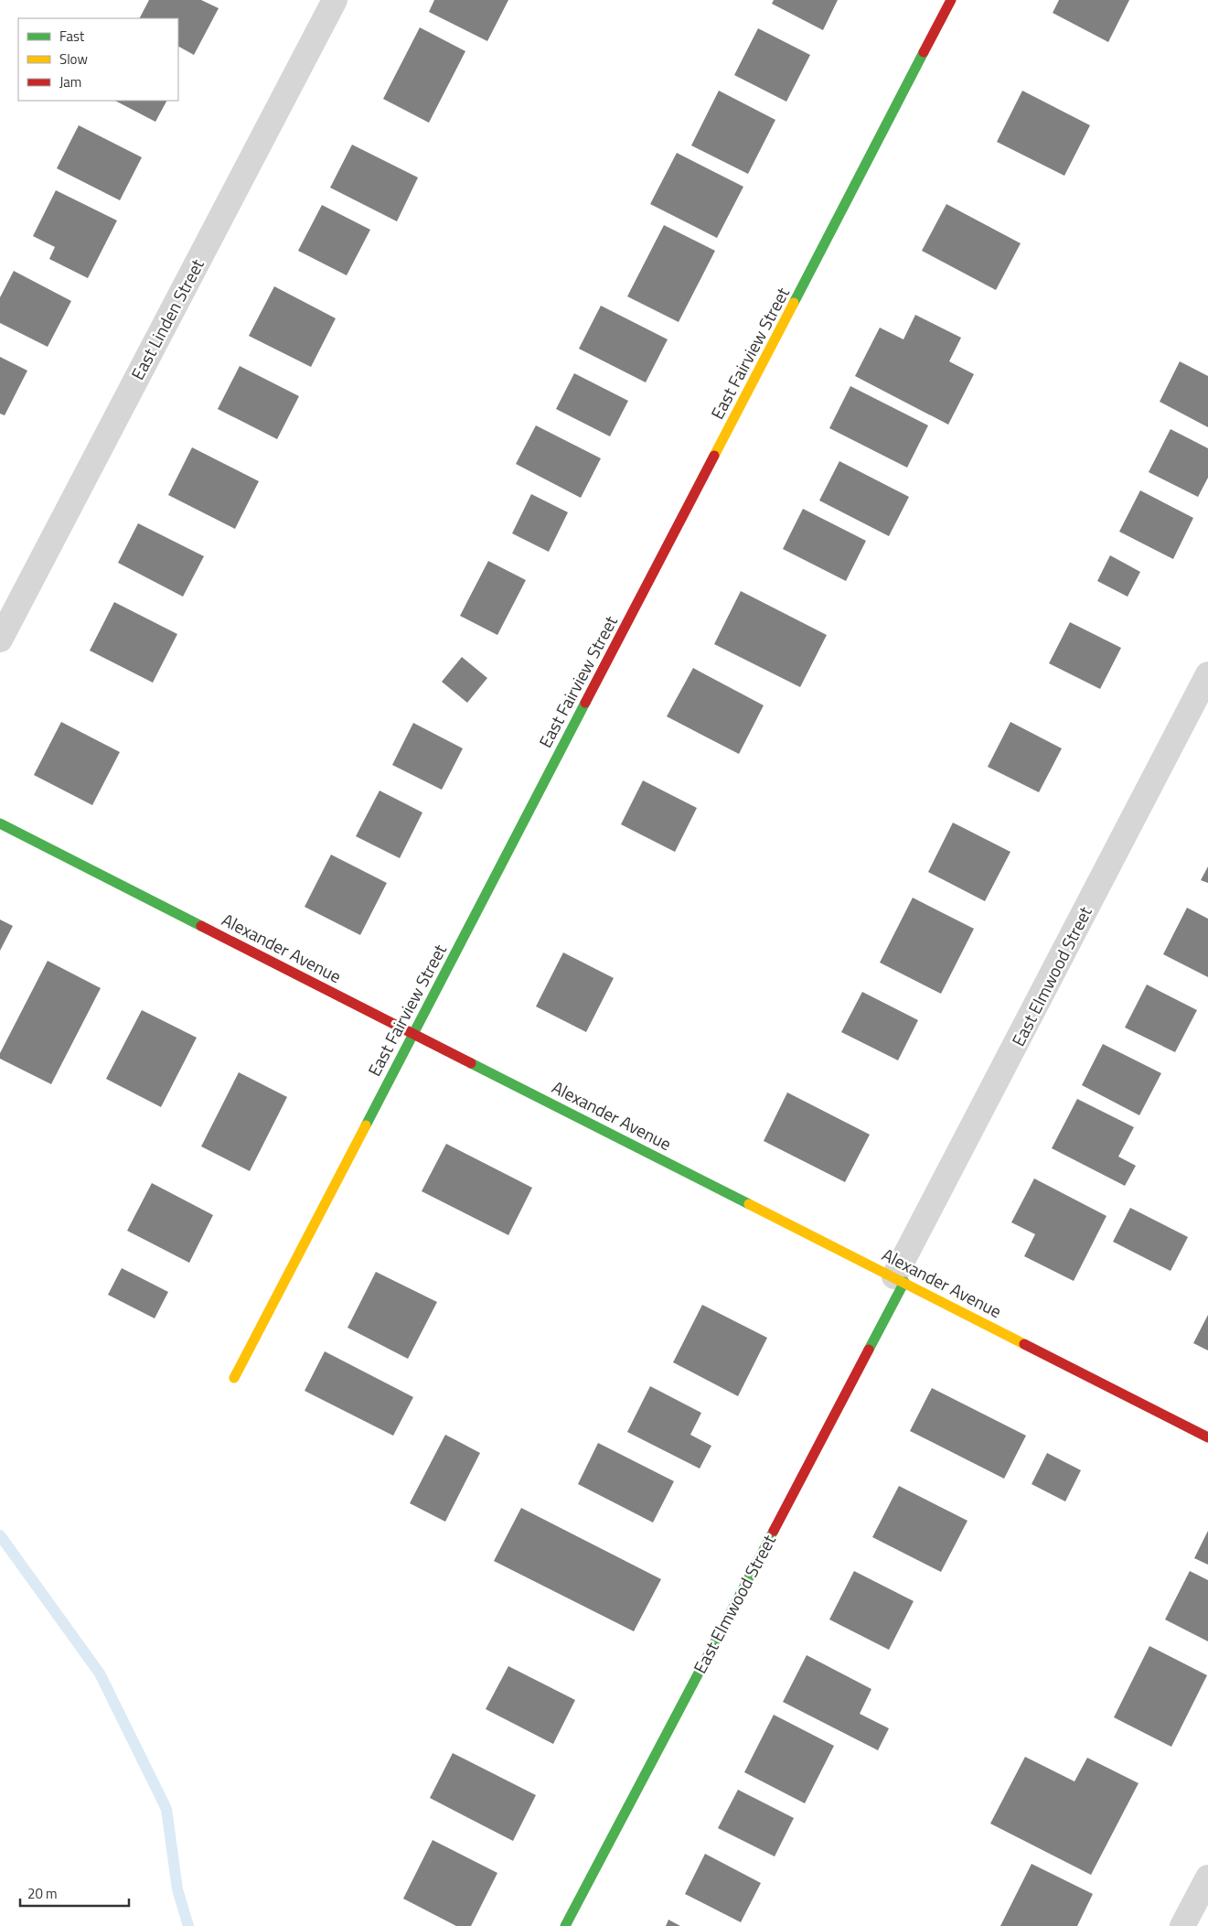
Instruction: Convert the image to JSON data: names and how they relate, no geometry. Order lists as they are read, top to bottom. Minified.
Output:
{"streets":{"street":["East Linden Street","East Fairview Street","Alexander Avenue","East Elmwood Street"]},"crossings":[["East Fairview Street","Alexander Avenue"],["Alexander Avenue","East Elmwood Street"]],"legend":["Fast","Slow","Jam"],"scale_bar":"20 m"}
